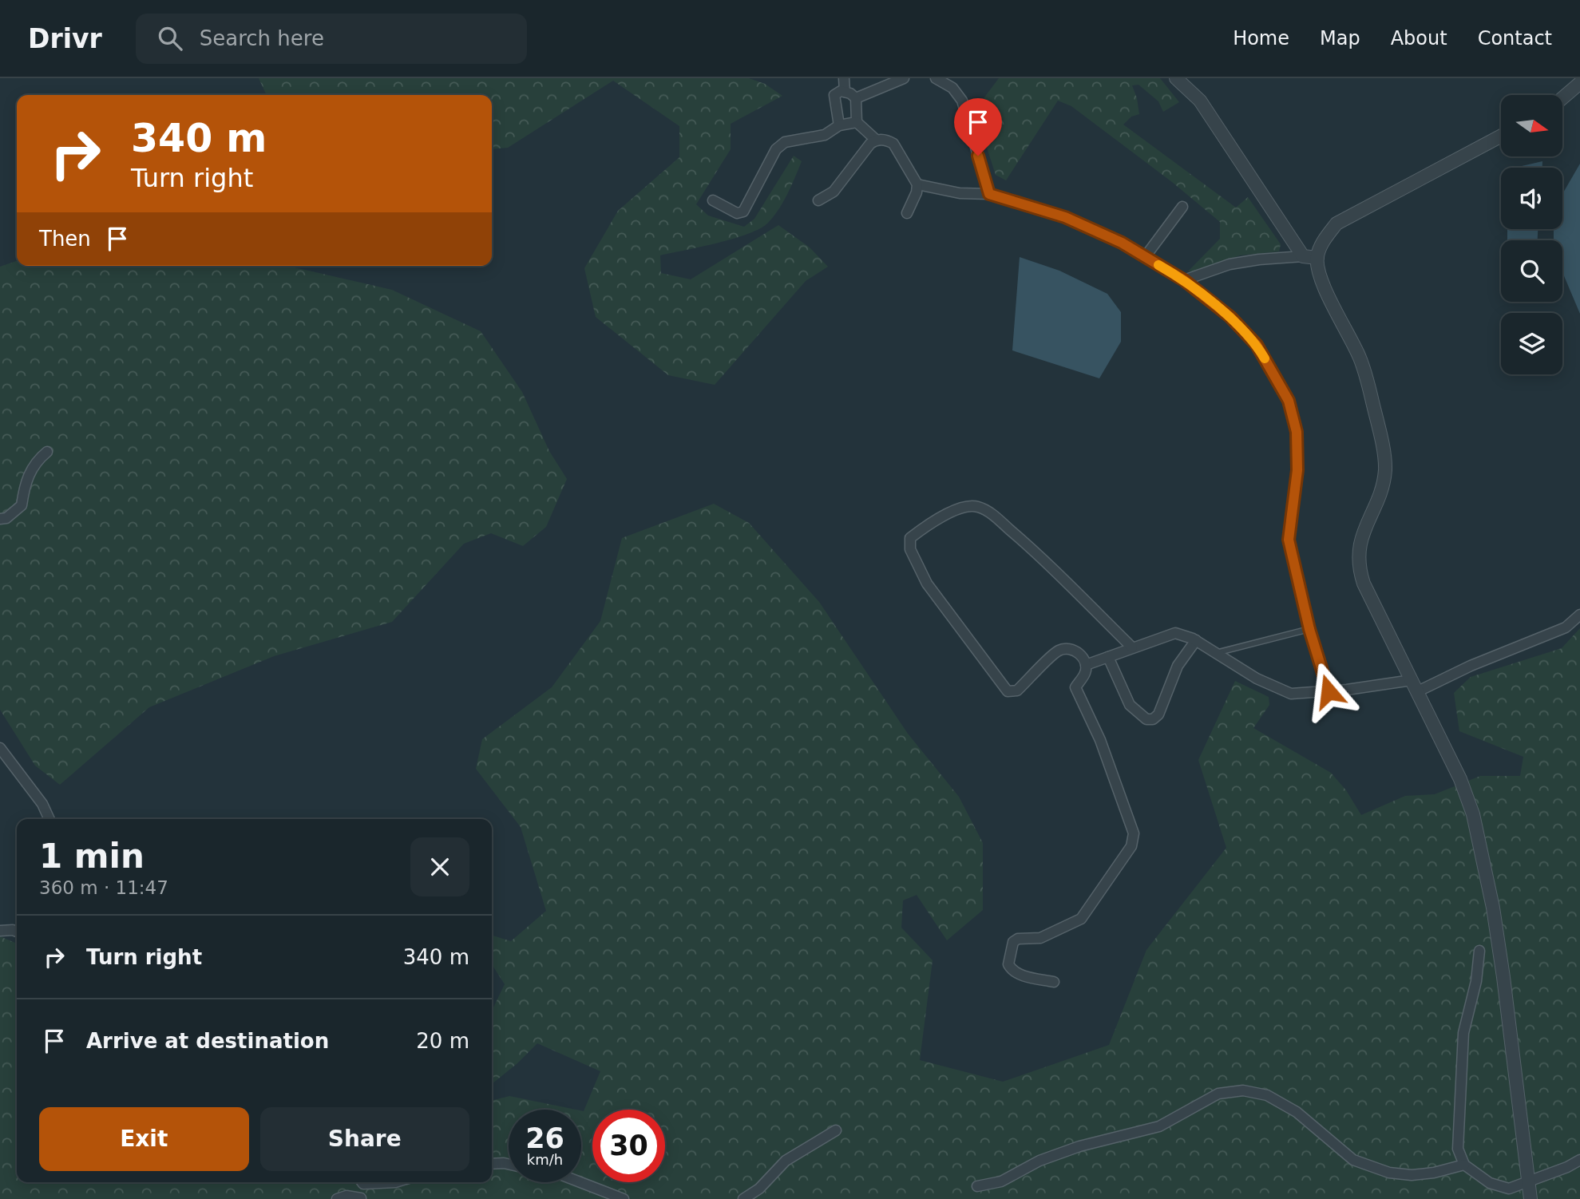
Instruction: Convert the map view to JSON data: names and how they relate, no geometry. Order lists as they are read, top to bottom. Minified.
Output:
{"north":"right","page":{"header":"Drivr","search":"Search here","nav":["Home","Map","About","Contact"],"turn":["340 m","Turn right"],"then":"Then","heading":["1 min","360 m · 11:47"],"list":[{"name":"Turn right","value":"340 m"},{"name":"Arrive at destination","value":"20 m"}],"buttons":["Exit","Share"],"speed":"26 km/h","limit":"30"}}
